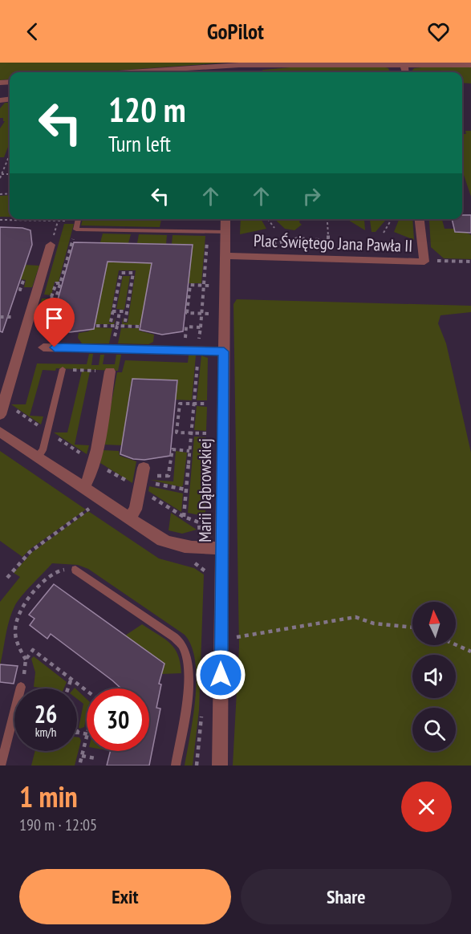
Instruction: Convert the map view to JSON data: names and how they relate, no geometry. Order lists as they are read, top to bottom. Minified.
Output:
{"streets":{"street":["Plac Świętego Jana Pawła II","Marii Dąbrowskiej"]},"crossings":[["Plac Świętego Jana Pawła II","Marii Dąbrowskiej"]],"north":"top","page":{"header":"GoPilot","turn":["120 m","Turn left"],"speed":"26 km/h","limit":"30","heading":["1 min","190 m · 12:05"],"buttons":["Exit","Share"]}}
